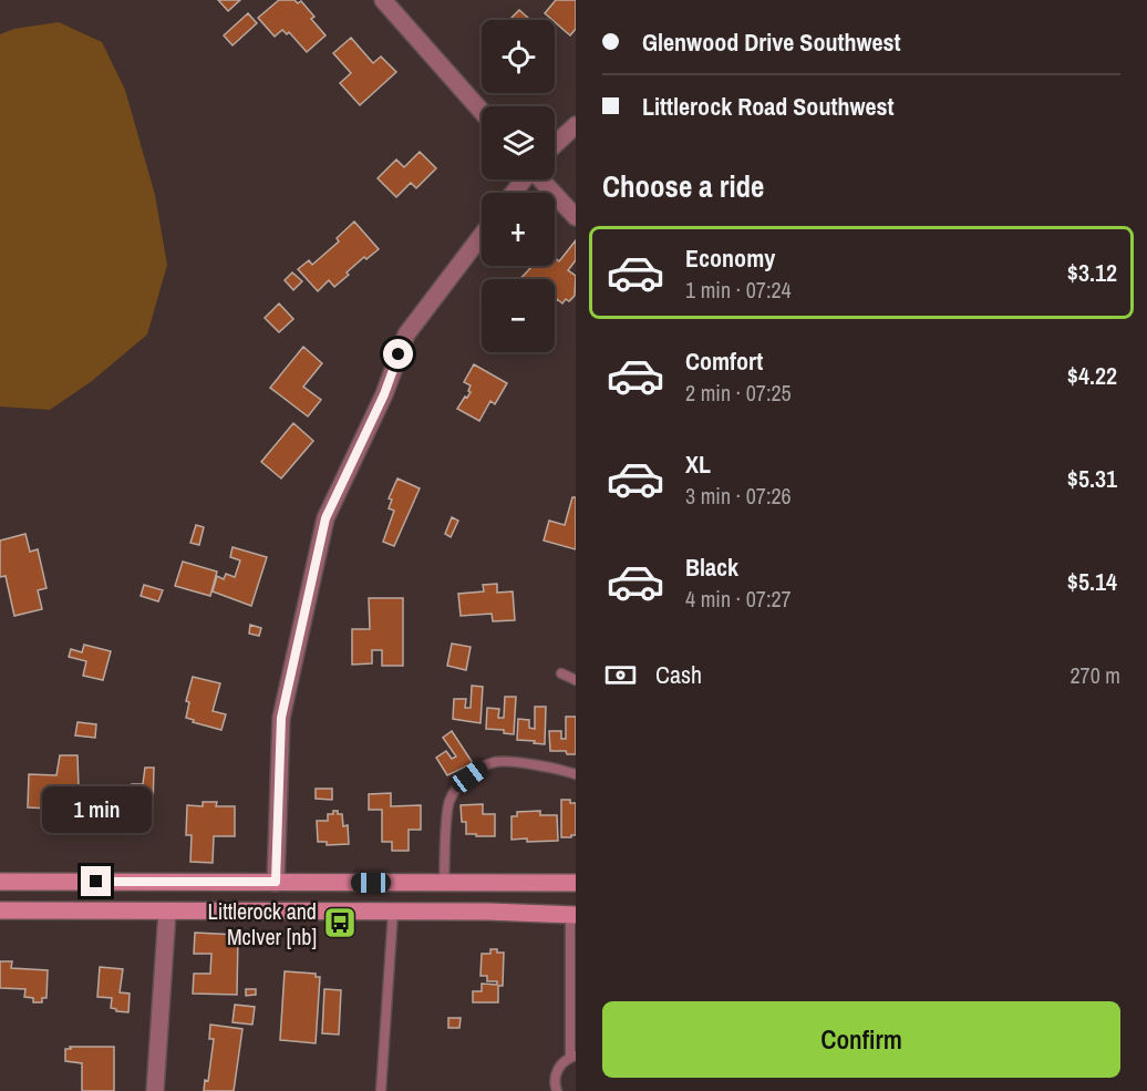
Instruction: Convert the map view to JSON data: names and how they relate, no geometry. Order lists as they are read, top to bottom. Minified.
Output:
{"places":{"bus stop":["Littlerock and McIver [nb]"]},"page":{"banner":["Glenwood Drive Southwest","Littlerock Road Southwest"],"map_buttons":["+","−"],"heading":"Choose a ride","list":[{"name":"Economy","note":"1 min · 07:24","value":"$3.12"},{"name":"Comfort","note":"2 min · 07:25","value":"$4.22"},{"name":"XL","note":"3 min · 07:26","value":"$5.31"},{"name":"Black","note":"4 min · 07:27","value":"$5.14"}],"pay":["Cash","270 m"],"bubble":"1 min","buttons":"Confirm"}}
